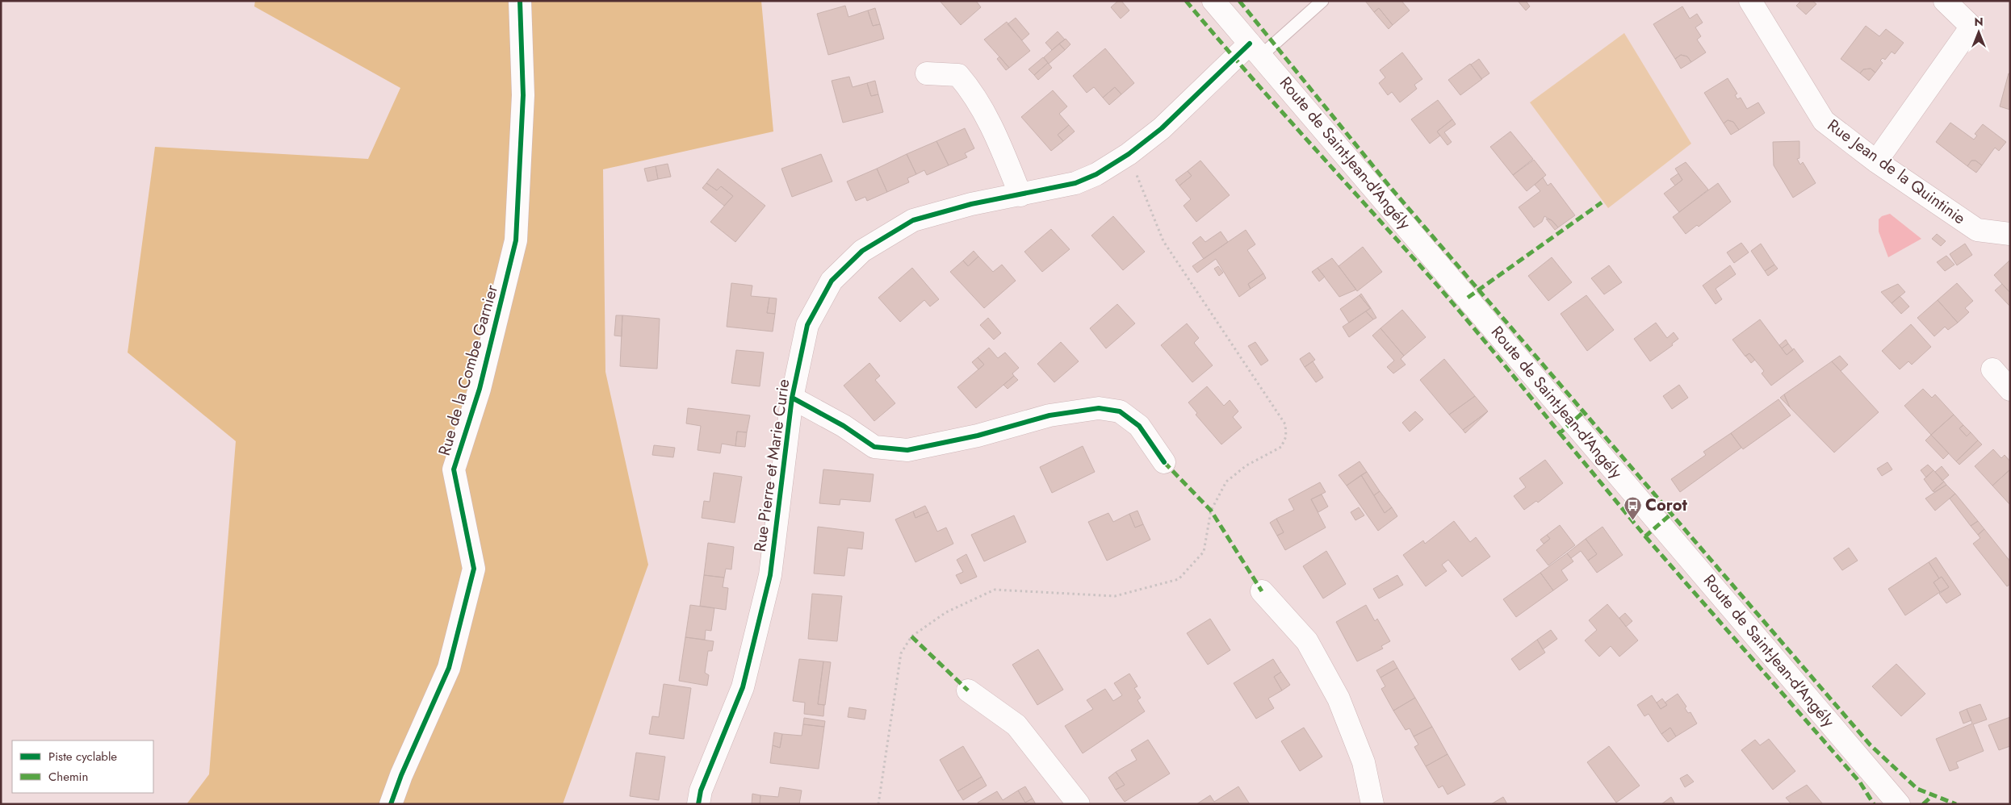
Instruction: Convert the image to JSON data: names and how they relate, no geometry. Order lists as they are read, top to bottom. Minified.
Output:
{"streets":{"street":["Route de Saint-Jean-d'Angély","Rue Jean de la Quintinie","Rue de la Combe Garnier","Rue Pierre et Marie Curie"]},"crossings":[["Route de Saint-Jean-d'Angély","Rue Pierre et Marie Curie"]],"places":{"bus stop":["Corot"]},"legend":["Piste cyclable","Chemin"],"north":"top"}
